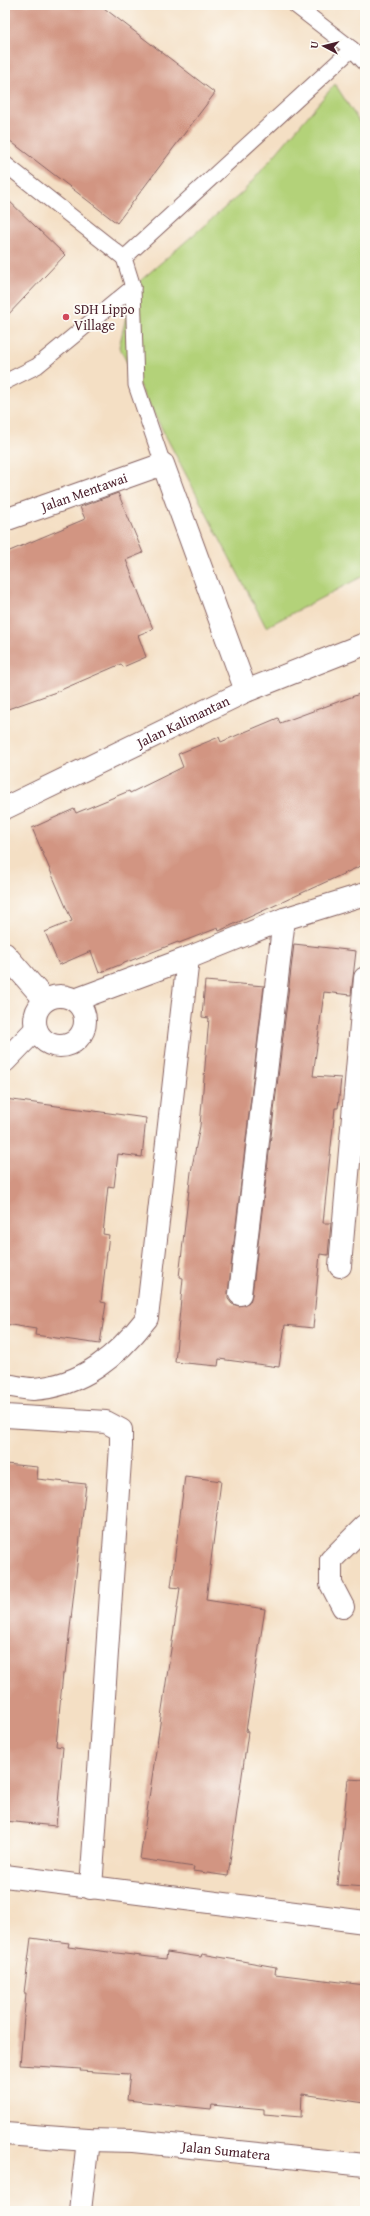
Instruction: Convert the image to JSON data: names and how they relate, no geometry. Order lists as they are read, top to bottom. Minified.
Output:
{"streets":{"street":["Jalan Mentawai","Jalan Kalimantan","Jalan Sumatera"]},"places":["SDH Lippo Village"],"north":"left"}
